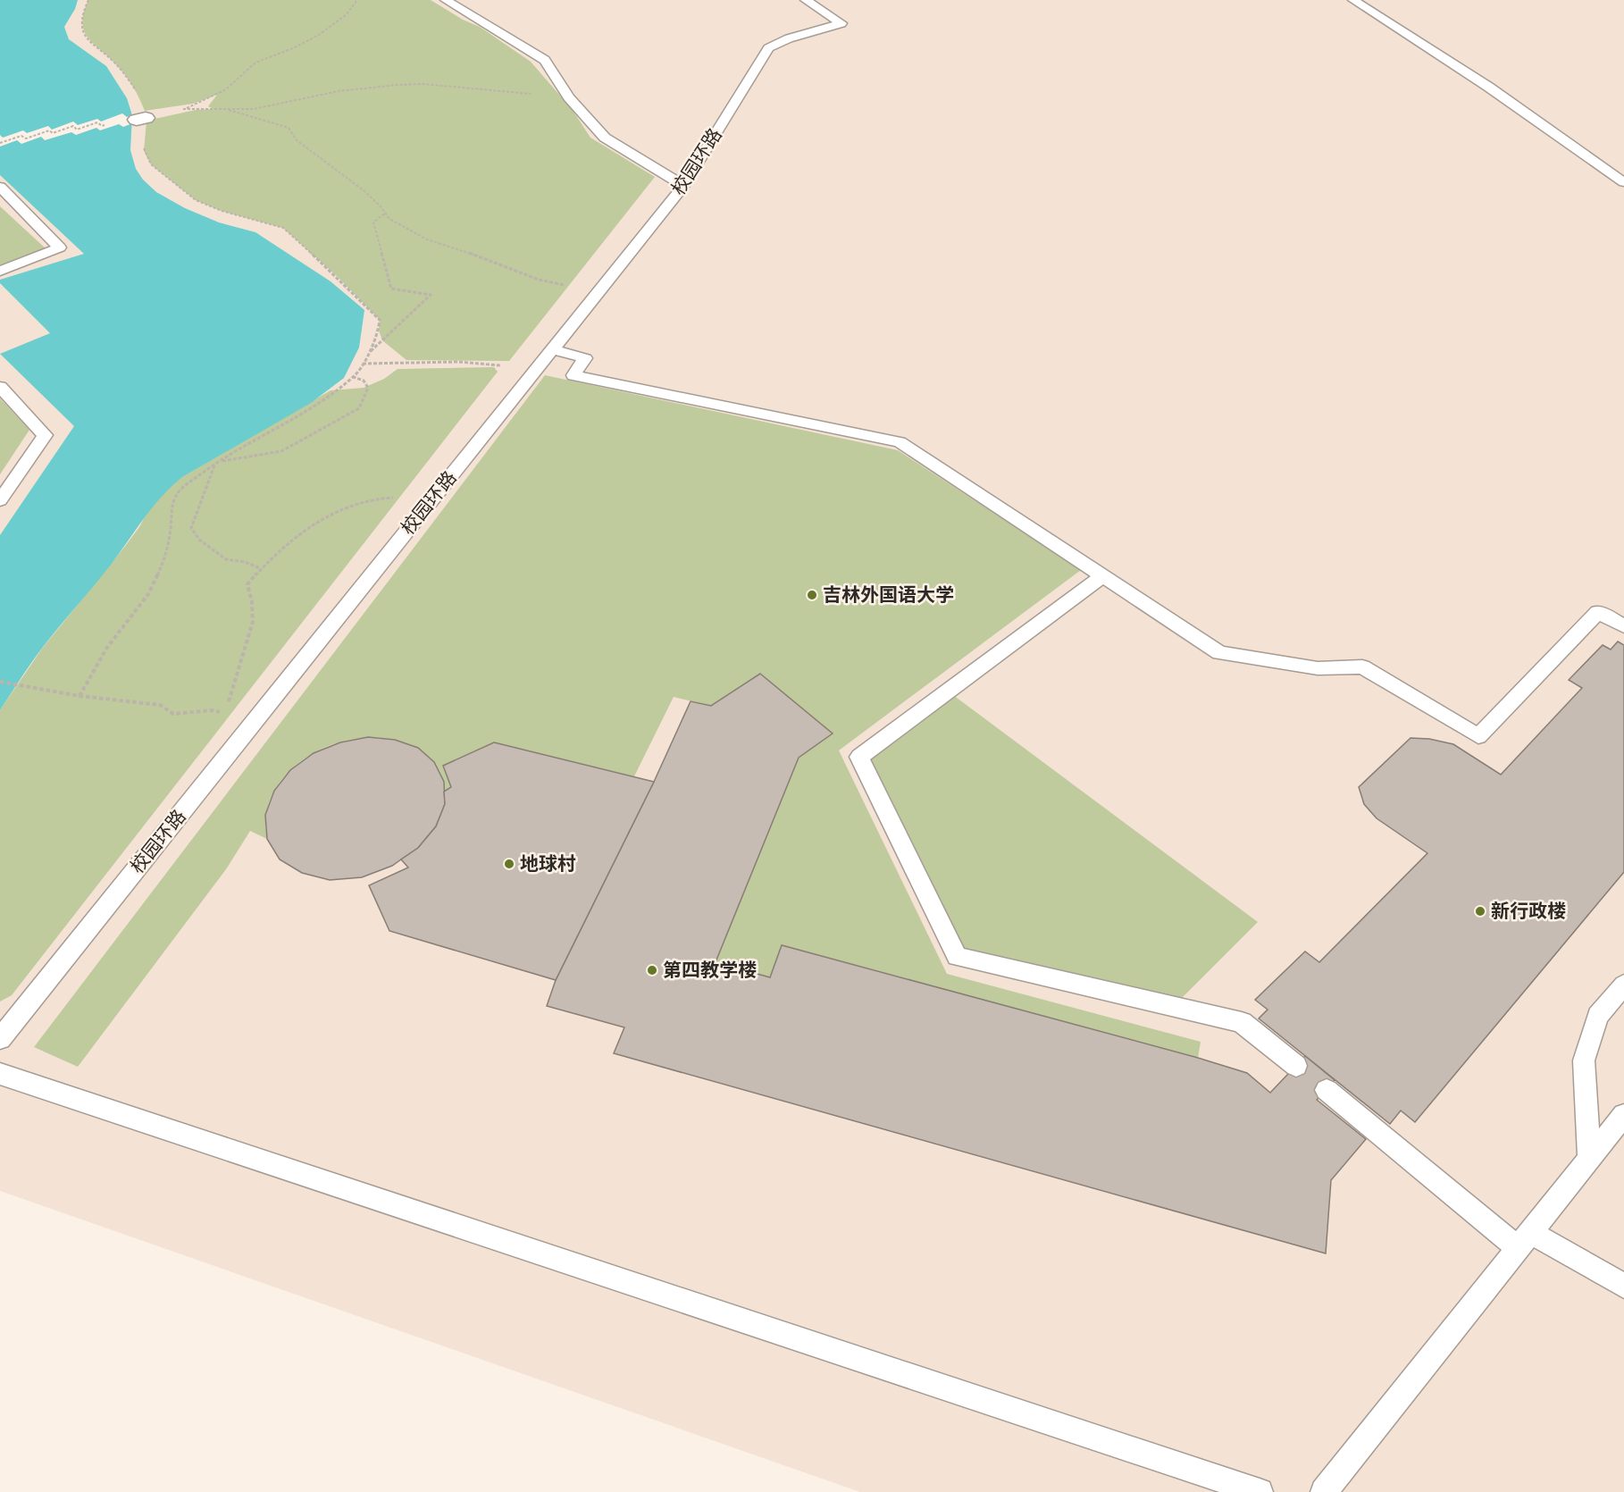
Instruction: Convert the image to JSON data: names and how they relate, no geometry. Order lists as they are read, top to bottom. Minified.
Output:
{"streets":{"lane":["校园环路"]},"places":["吉林外国语大学","地球村","新行政楼","第四教学楼"]}
